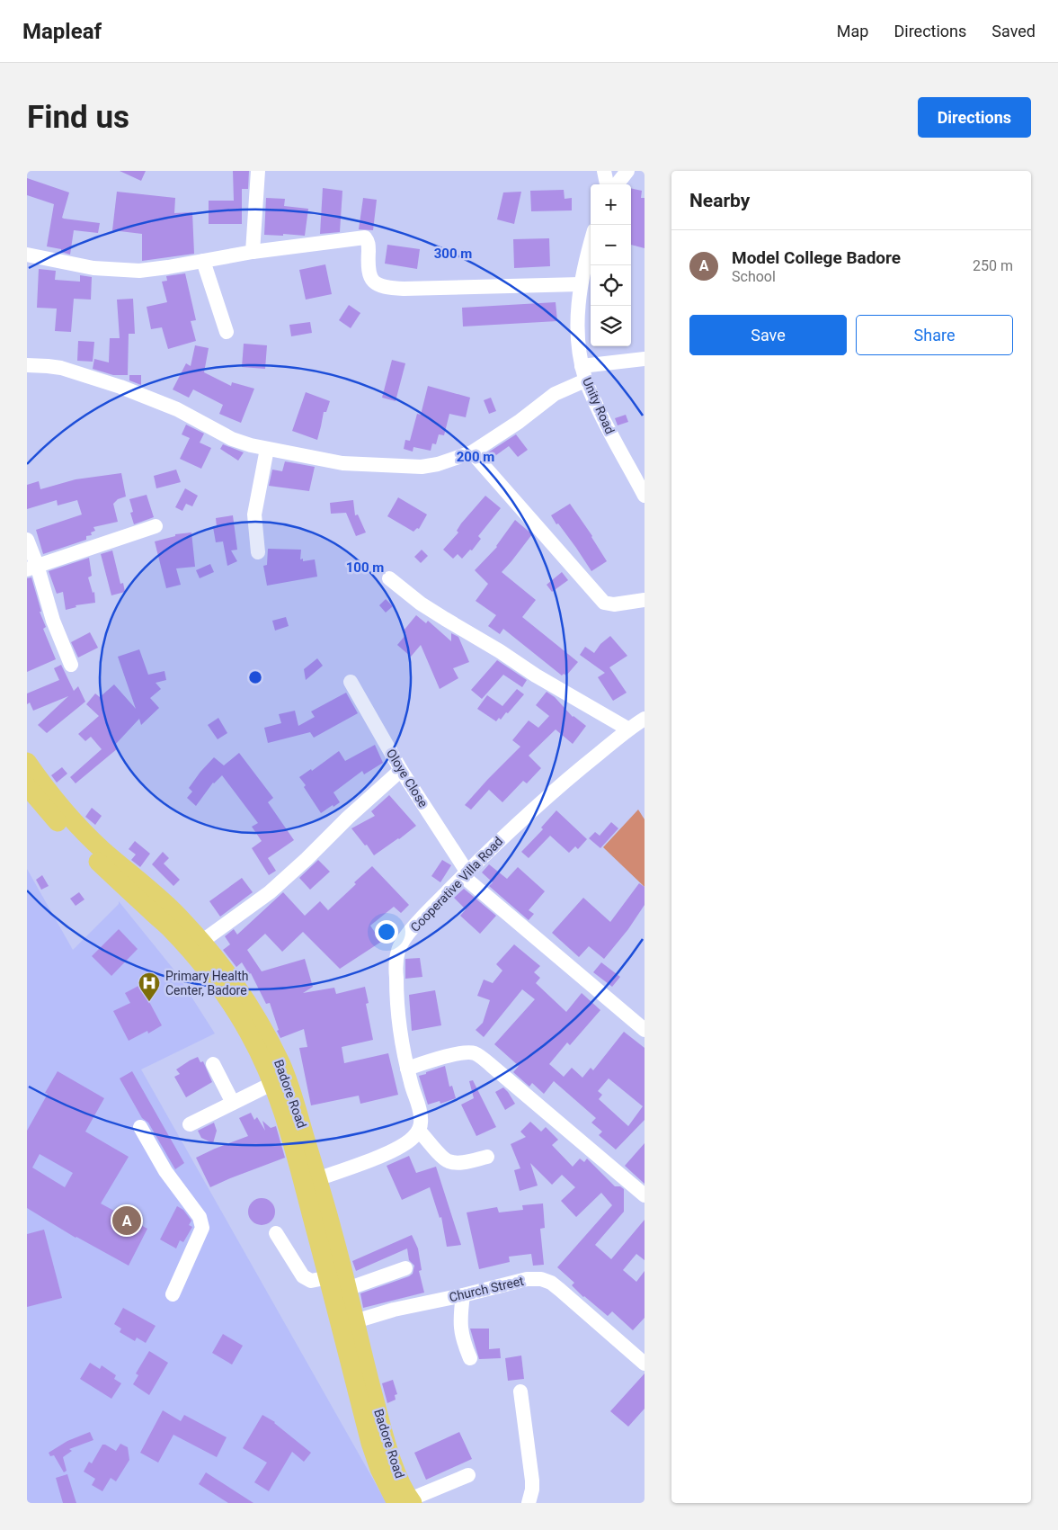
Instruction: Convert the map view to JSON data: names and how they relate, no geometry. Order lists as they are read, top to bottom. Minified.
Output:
{"streets":{"main road":["Badore Road"],"street":["Unity Road","Oloye Close","Cooperative Villa Road","Church Street"]},"crossings":[["Oloye Close","Cooperative Villa Road"],["Badore Road","Church Street"]],"places":{"hospital":["Primary Health Center, Badore"]},"page":{"header":"Mapleaf","nav":["Map","Directions","Saved"],"buttons":["Directions",["Save","Share"]],"title":"Find us","heading":"Nearby","map_buttons":["+","−"],"list":[{"mark":"A","name":"Model College Badore","note":"School","value":"250 m"}],"pins":"A"},"rings":["300 m","200 m","100 m"]}
